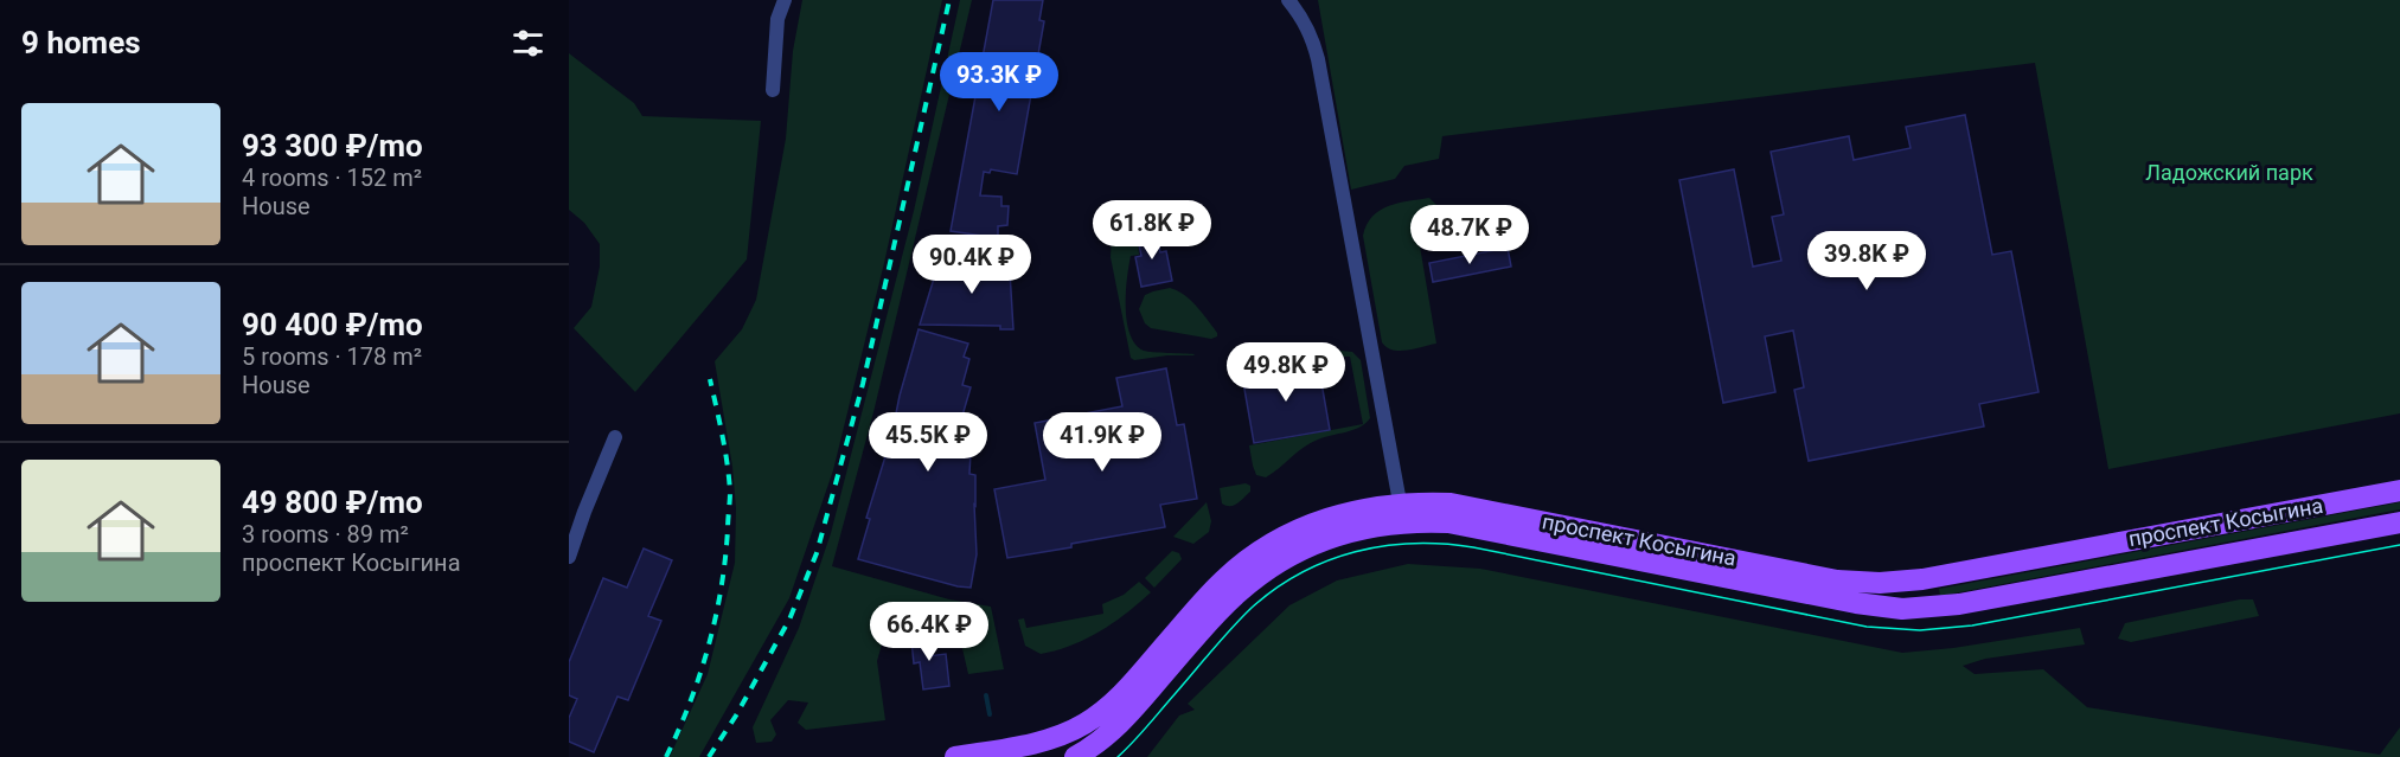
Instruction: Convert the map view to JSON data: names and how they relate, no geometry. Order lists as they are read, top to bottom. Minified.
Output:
{"streets":{"main road":["проспект Косыгина"]},"parks":["Ладожский парк"],"page":{"heading":"9 homes","price":["93.3K ₽","61.8K ₽","48.7K ₽","39.8K ₽","90.4K ₽","49.8K ₽","45.5K ₽","41.9K ₽","66.4K ₽"],"list":[{"name":"93 300 ₽/mo","note":"4 rooms · 152 m² · House"},{"name":"90 400 ₽/mo","note":"5 rooms · 178 m² · House"},{"name":"49 800 ₽/mo","note":"3 rooms · 89 m² · проспект Косыгина"}]}}
